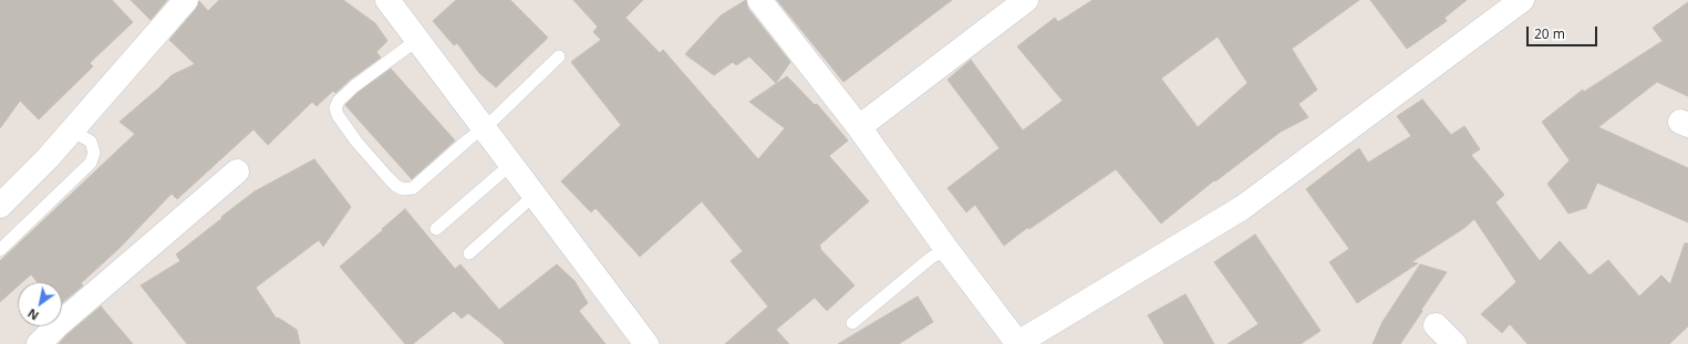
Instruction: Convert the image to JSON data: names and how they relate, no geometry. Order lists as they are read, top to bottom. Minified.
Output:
{"scale_bar":"20 m","north":"bottom left"}
